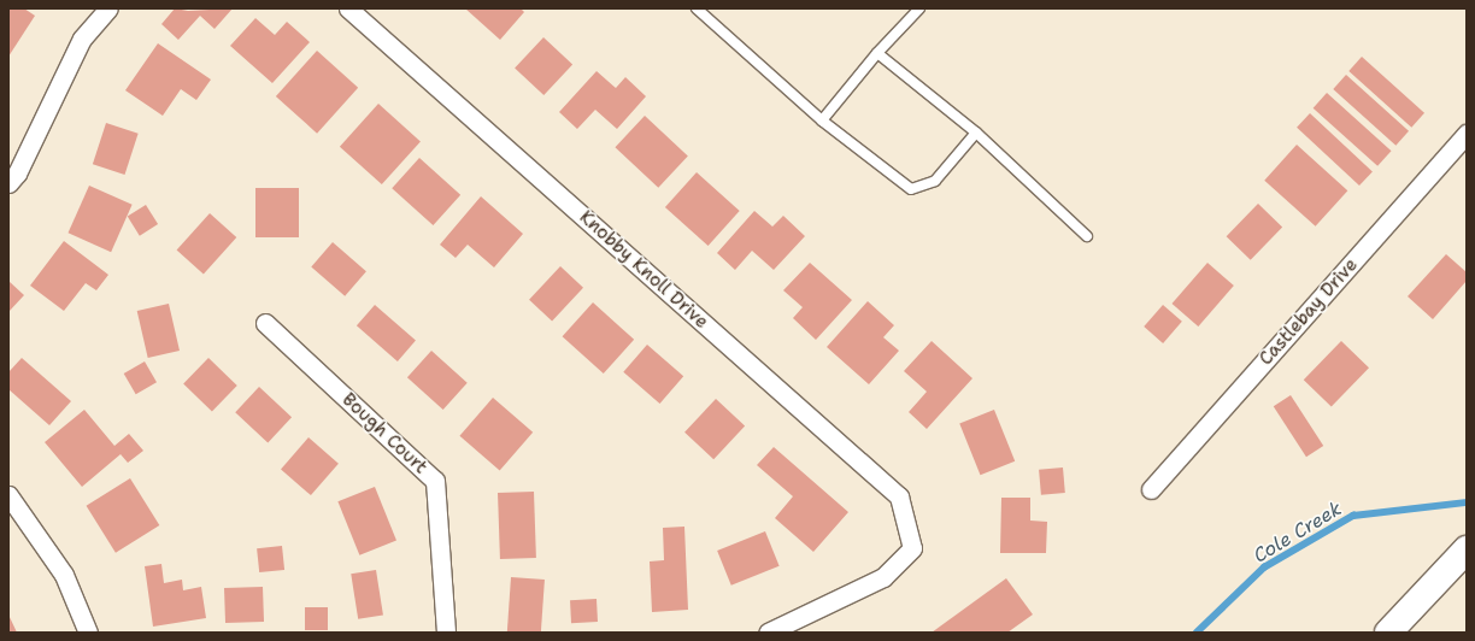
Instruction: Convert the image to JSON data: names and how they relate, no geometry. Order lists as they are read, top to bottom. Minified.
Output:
{"streets":{"street":["Knobby Knoll Drive","Castlebay Drive","Bough Court"]},"water":["Cole Creek"]}
